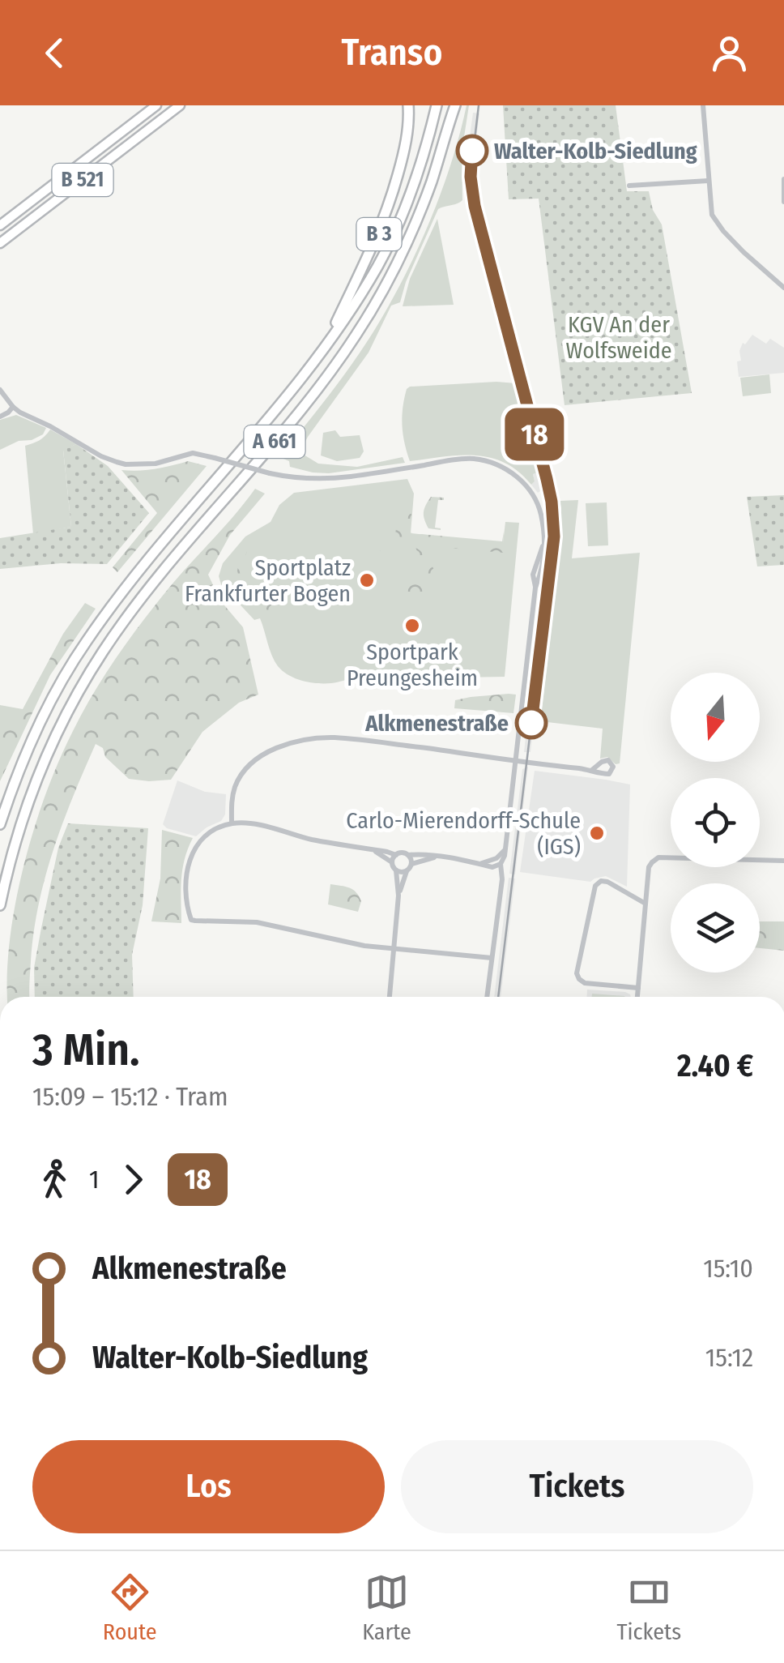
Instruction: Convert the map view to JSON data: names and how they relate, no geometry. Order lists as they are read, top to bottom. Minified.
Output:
{"streets":{"highway":["B 3","A 661"],"main road":["B 521"]},"crossings":[["B 3","A 661"]],"parks":["KGV An der Wolfsweide"],"places":["Walter-Kolb-Siedlung","Sportplatz Frankfurter Bogen","Sportpark Preungesheim","Alkmenestraße","Carlo-Mierendorff-Schule (IGS)"],"lines":["tram line 18"],"north":"bottom","page":{"header":"Transo","on_map":"18","heading":["3 Min.","15:09 – 15:12 · Tram","2.40 €"],"legs":["1","18"],"list":[{"name":"Alkmenestraße","value":"15:10"},{"name":"Walter-Kolb-Siedlung","value":"15:12"}],"buttons":["Los","Tickets"],"tabs":["Route","Karte","Tickets"]}}
